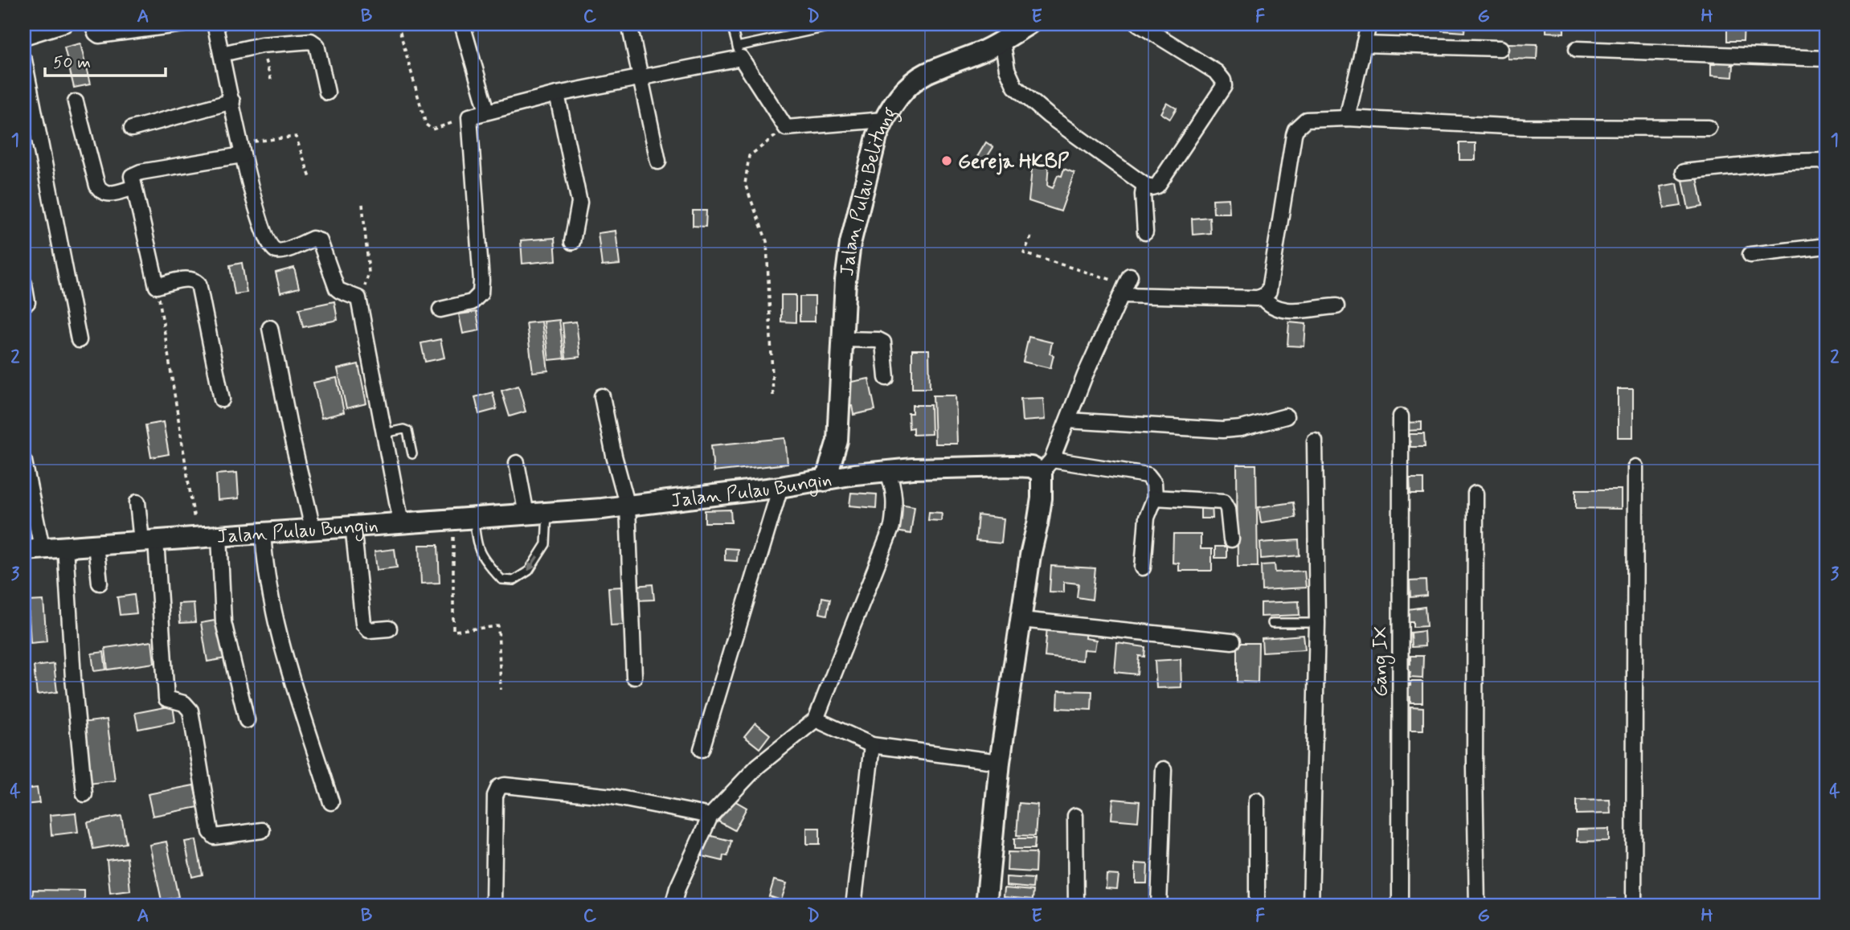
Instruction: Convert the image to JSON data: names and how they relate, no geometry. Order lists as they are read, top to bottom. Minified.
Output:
{"streets":{"street":["Jalan Pulau Belitung","Jalan Pulau Bungin","Gang IX"]},"crossings":[["Jalan Pulau Belitung","Jalan Pulau Bungin"]],"places":["Gereja HKBP"],"scale_bar":"50 m","grid":{"columns":["A","B","C","D","E","F","G","H"],"rows":["1","2","3","4"]}}
